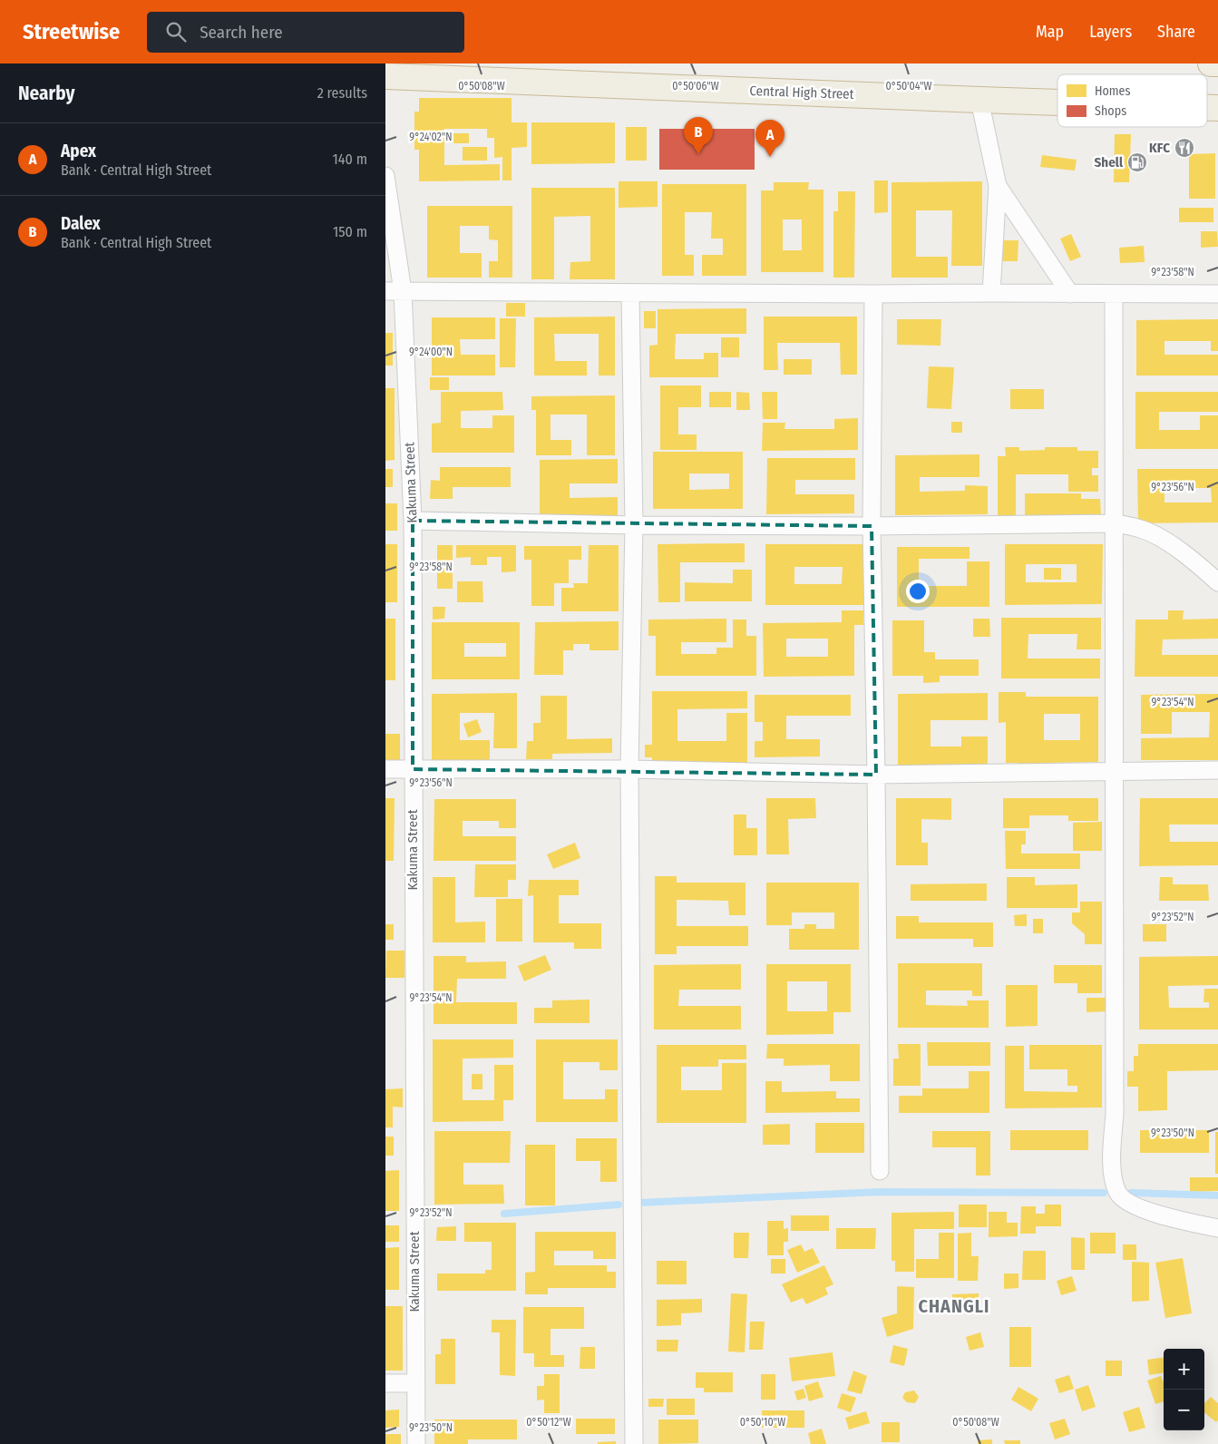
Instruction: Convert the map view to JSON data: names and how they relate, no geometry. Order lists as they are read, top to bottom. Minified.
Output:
{"streets":{"highway":["Central High Street"],"street":["Kakuma Street"]},"districts":["CHANGLI"],"places":{"restaurant":["KFC"],"fuel station":["Shell"]},"legend":["Homes","Shops"],"page":{"header":"Streetwise","search":"Search here","nav":["Map","Layers","Share"],"heading":["Nearby","2 results"],"pins":["B","A"],"list":[{"mark":"A","name":"Apex","note":"Bank · Central High Street","value":"140 m"},{"mark":"B","name":"Dalex","note":"Bank · Central High Street","value":"150 m"}],"map_buttons":["+","−"]},"coordinates":["0°50'08\"W","0°50'06\"W","0°50'04\"W","9°24'02\"N","9°23'58\"N","9°24'00\"N","9°23'56\"N","9°23'54\"N","9°23'52\"N","9°23'50\"N","0°50'12\"W","0°50'10\"W"]}
